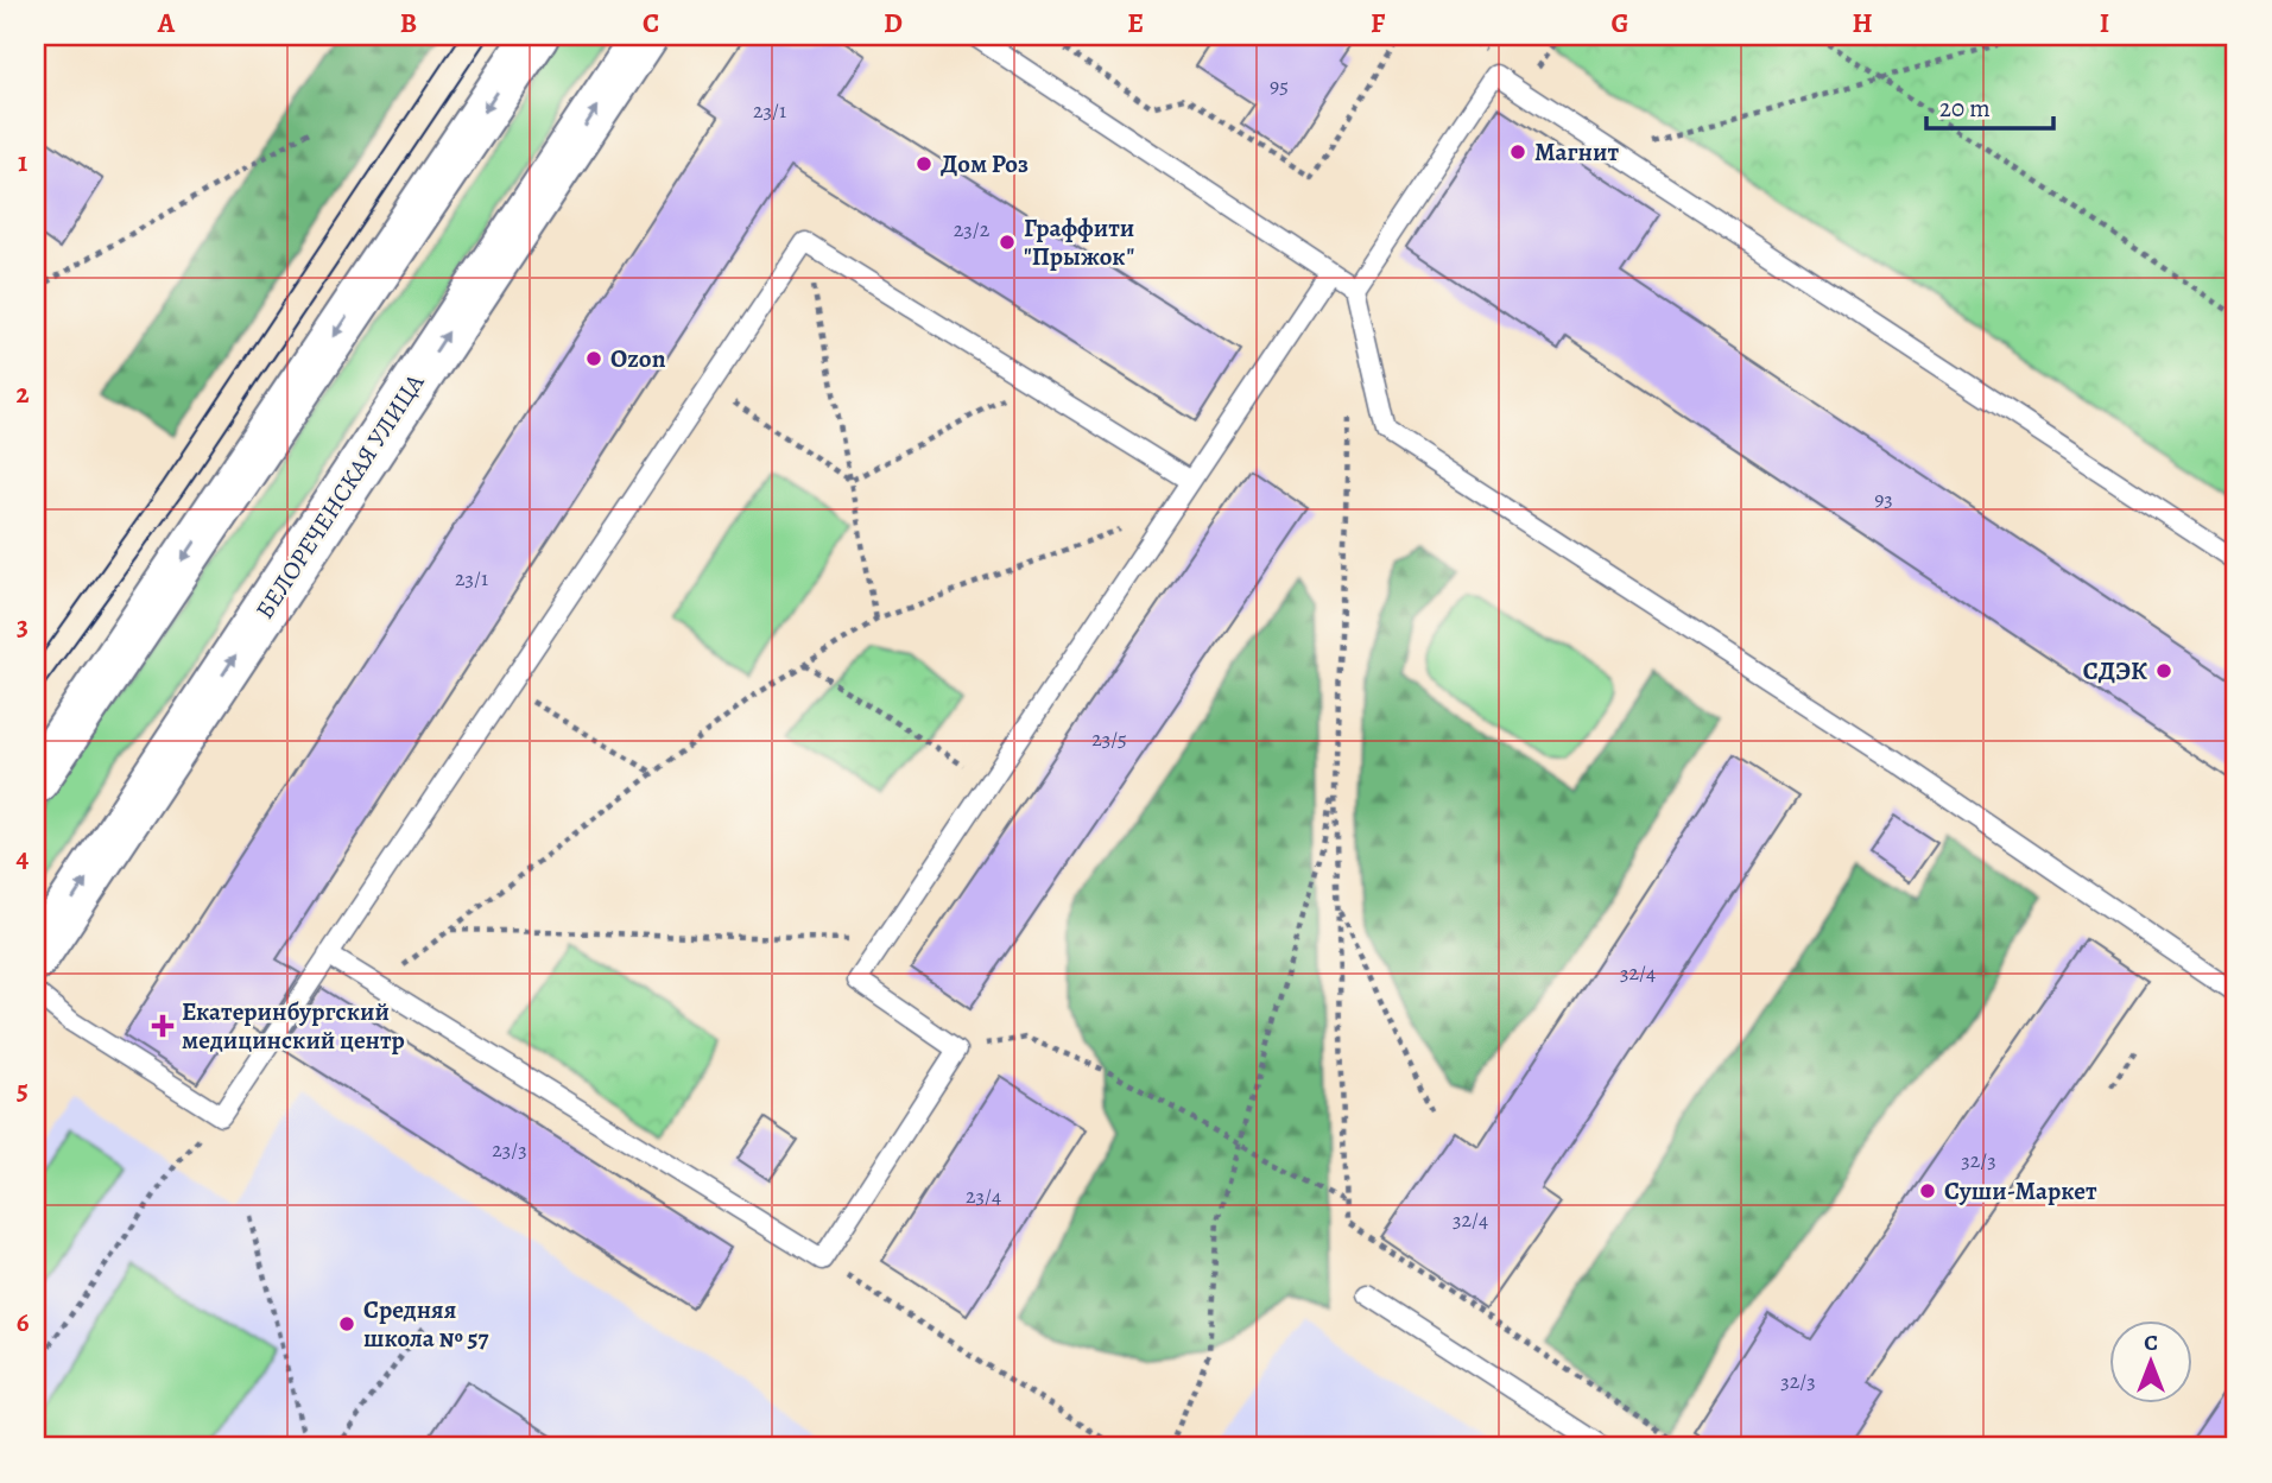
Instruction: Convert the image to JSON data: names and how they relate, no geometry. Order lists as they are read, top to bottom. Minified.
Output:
{"streets":{"street":["БЕЛОРЕЧЕНСКАЯ УЛИЦА"]},"places":{"other":["Магнит","Дом Роз","Граффити \"Прыжок\"","Ozon","СДЭК","Суши-Маркет","Средняя школа № 57"],"health":["Екатеринбургский медицинский центр"]},"house_numbers":["95","23/1","23/2","93","23/1","23/5","32/4","23/3","32/3","23/4","32/4","32/3"],"scale_bar":"20 m","north":"top","grid":{"columns":["A","B","C","D","E","F","G","H","I"],"rows":["1","2","3","4","5","6"]}}
